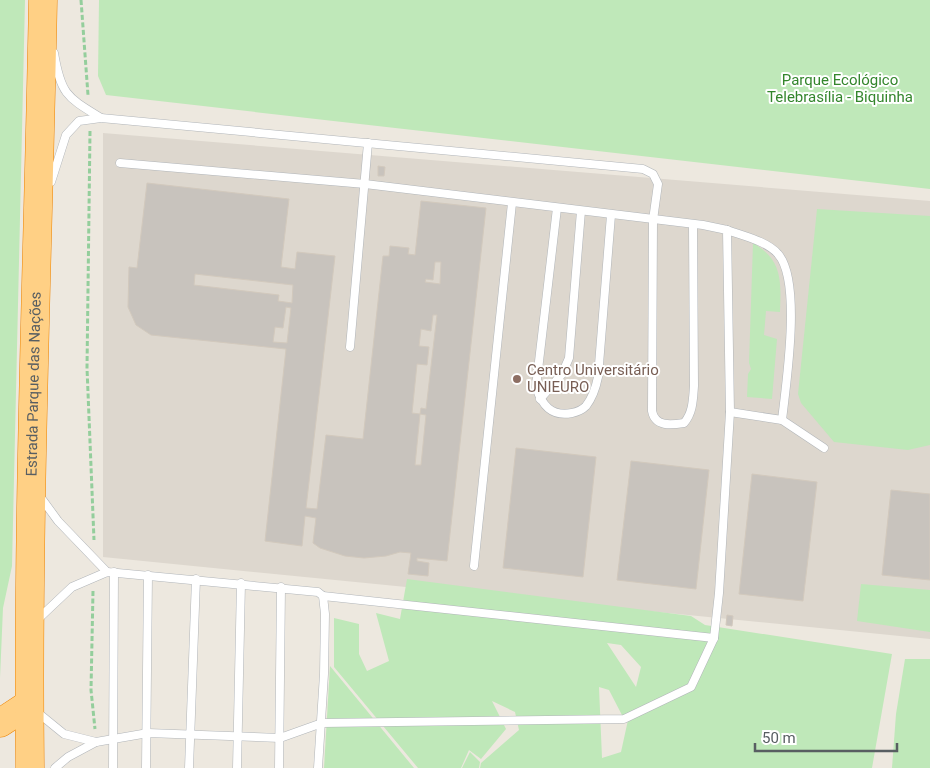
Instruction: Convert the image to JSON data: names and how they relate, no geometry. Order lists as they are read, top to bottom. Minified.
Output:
{"streets":{"highway":["Estrada Parque das Nações"]},"parks":["Parque Ecológico Telebrasília - Biquinha"],"places":["Centro Universitário UNIEURO"],"scale_bar":"50 m"}
